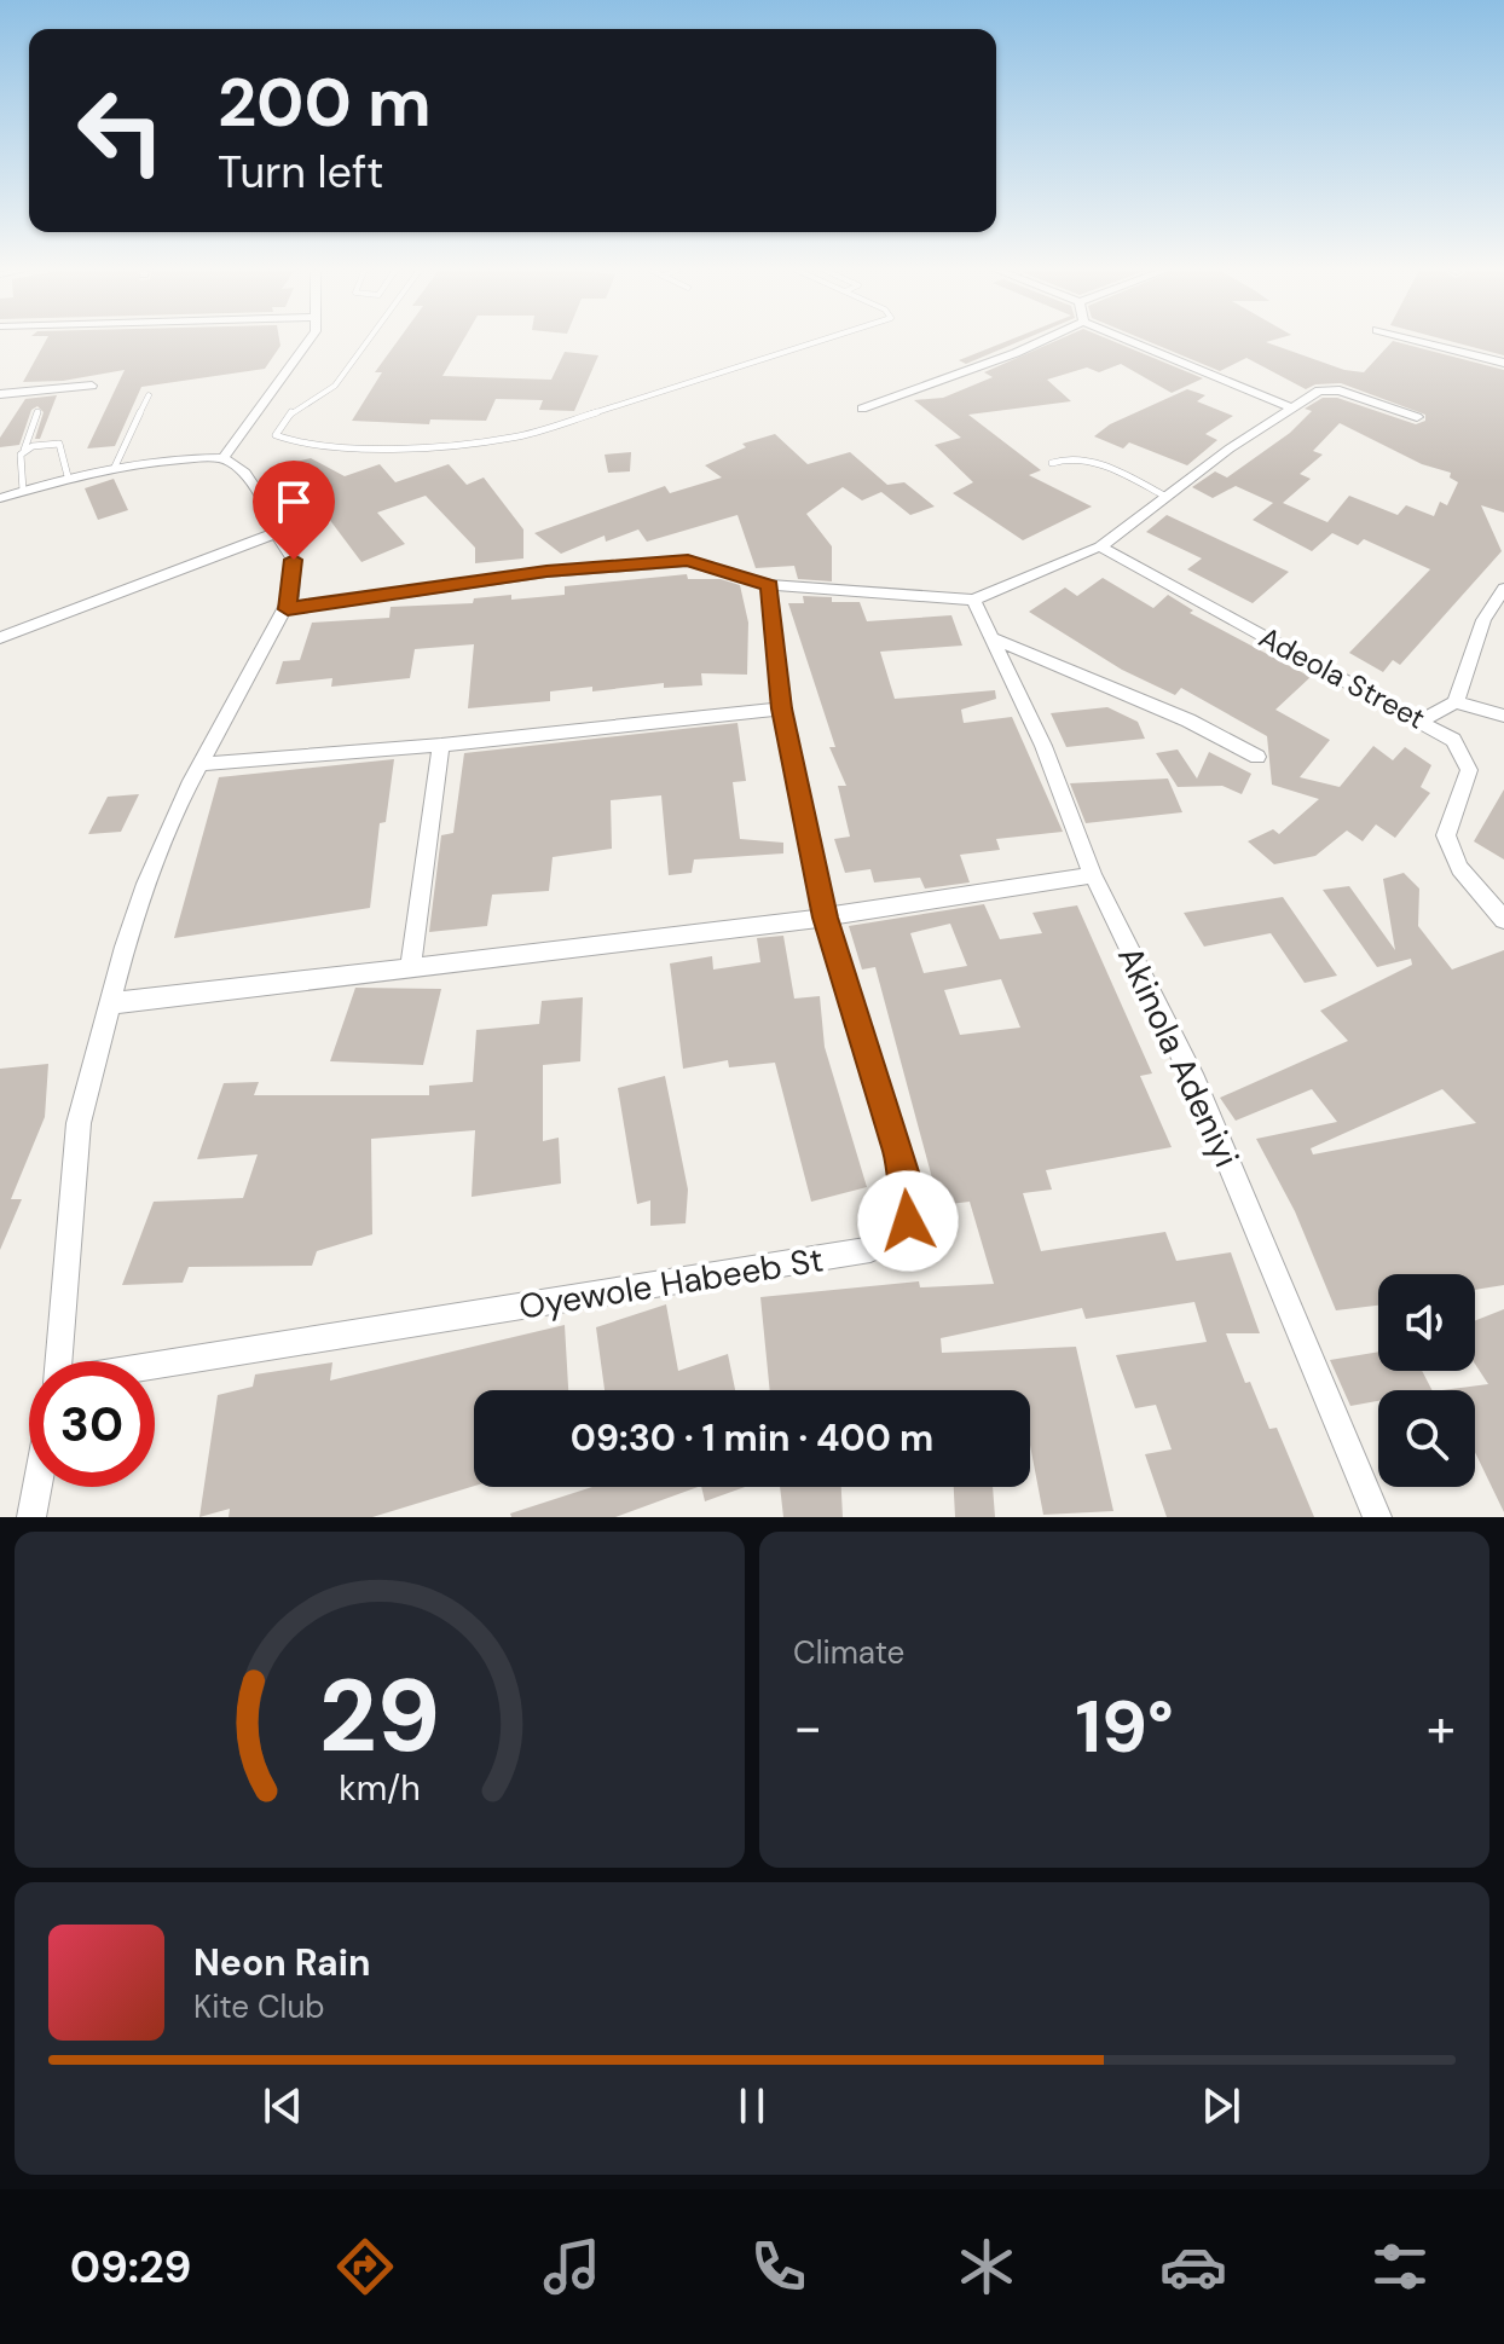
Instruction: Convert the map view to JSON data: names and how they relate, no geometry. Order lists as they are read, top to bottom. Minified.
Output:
{"streets":{"street":["Adeola Street","Akinola Adeniyi","Oyewole Habeeb St"]},"page":{"turn":["200 m","Turn left"],"limit":"30","trip":"09:30 · 1 min · 400 m","tile":"Climate","heat":["−","19°","+"],"song":["Neon Rain","Kite Club"],"tabs":"09:29","gauge":["29","km/h"]}}
